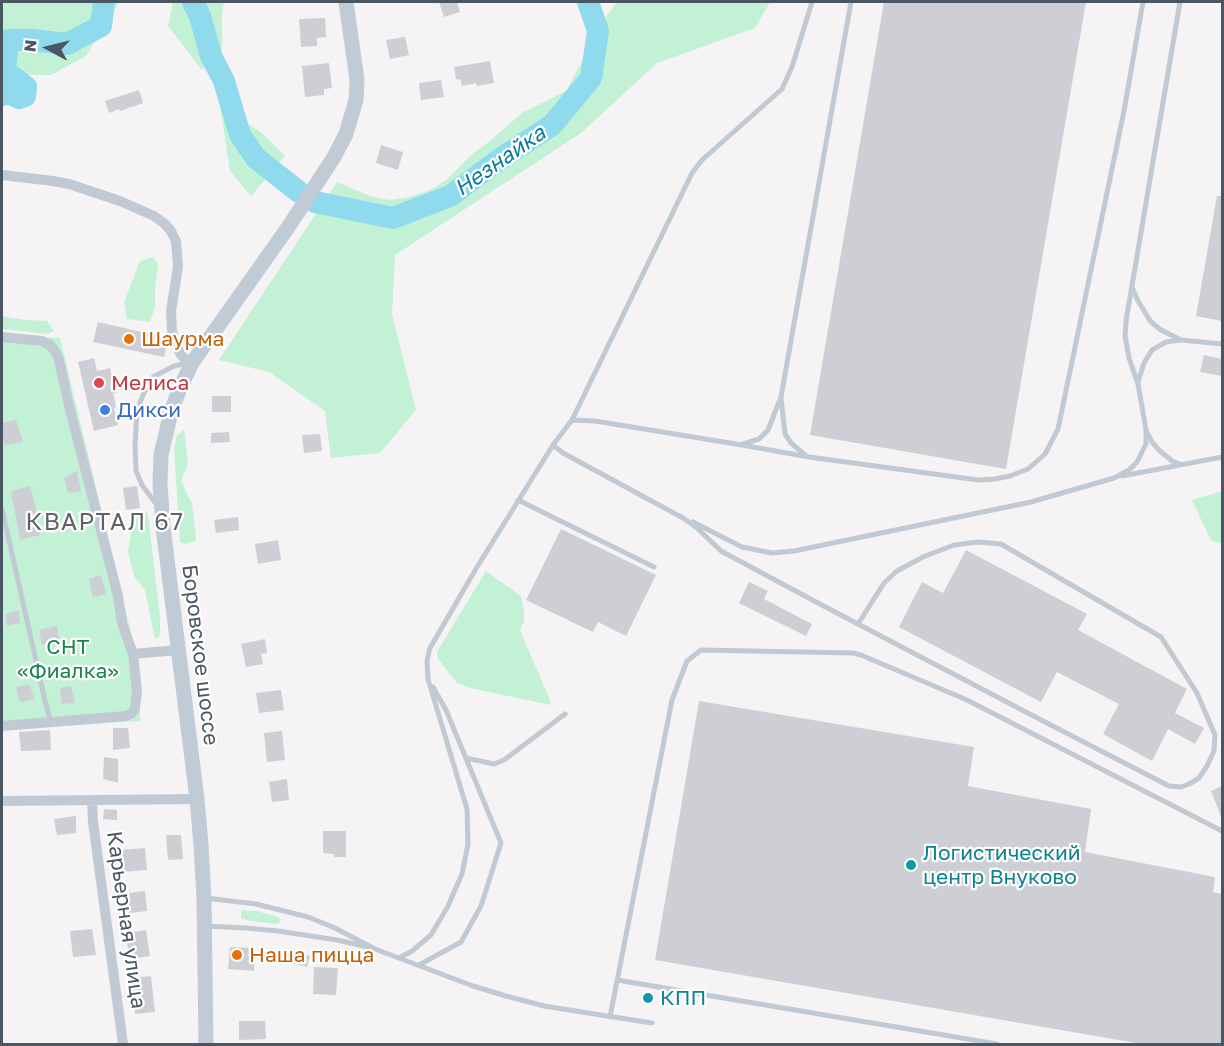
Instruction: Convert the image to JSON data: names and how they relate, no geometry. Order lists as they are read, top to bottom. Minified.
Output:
{"streets":{"main road":["Боровское шоссе"],"street":["Карьерная улица"]},"districts":["КВАРТАЛ 67"],"water":["Незнайка"],"parks":["СНТ «Фиалка»"],"places":["Шаурма","Мелиса","Дикси","Логистический центр Внуково","Наша пицца","КПП"],"north":"left"}
